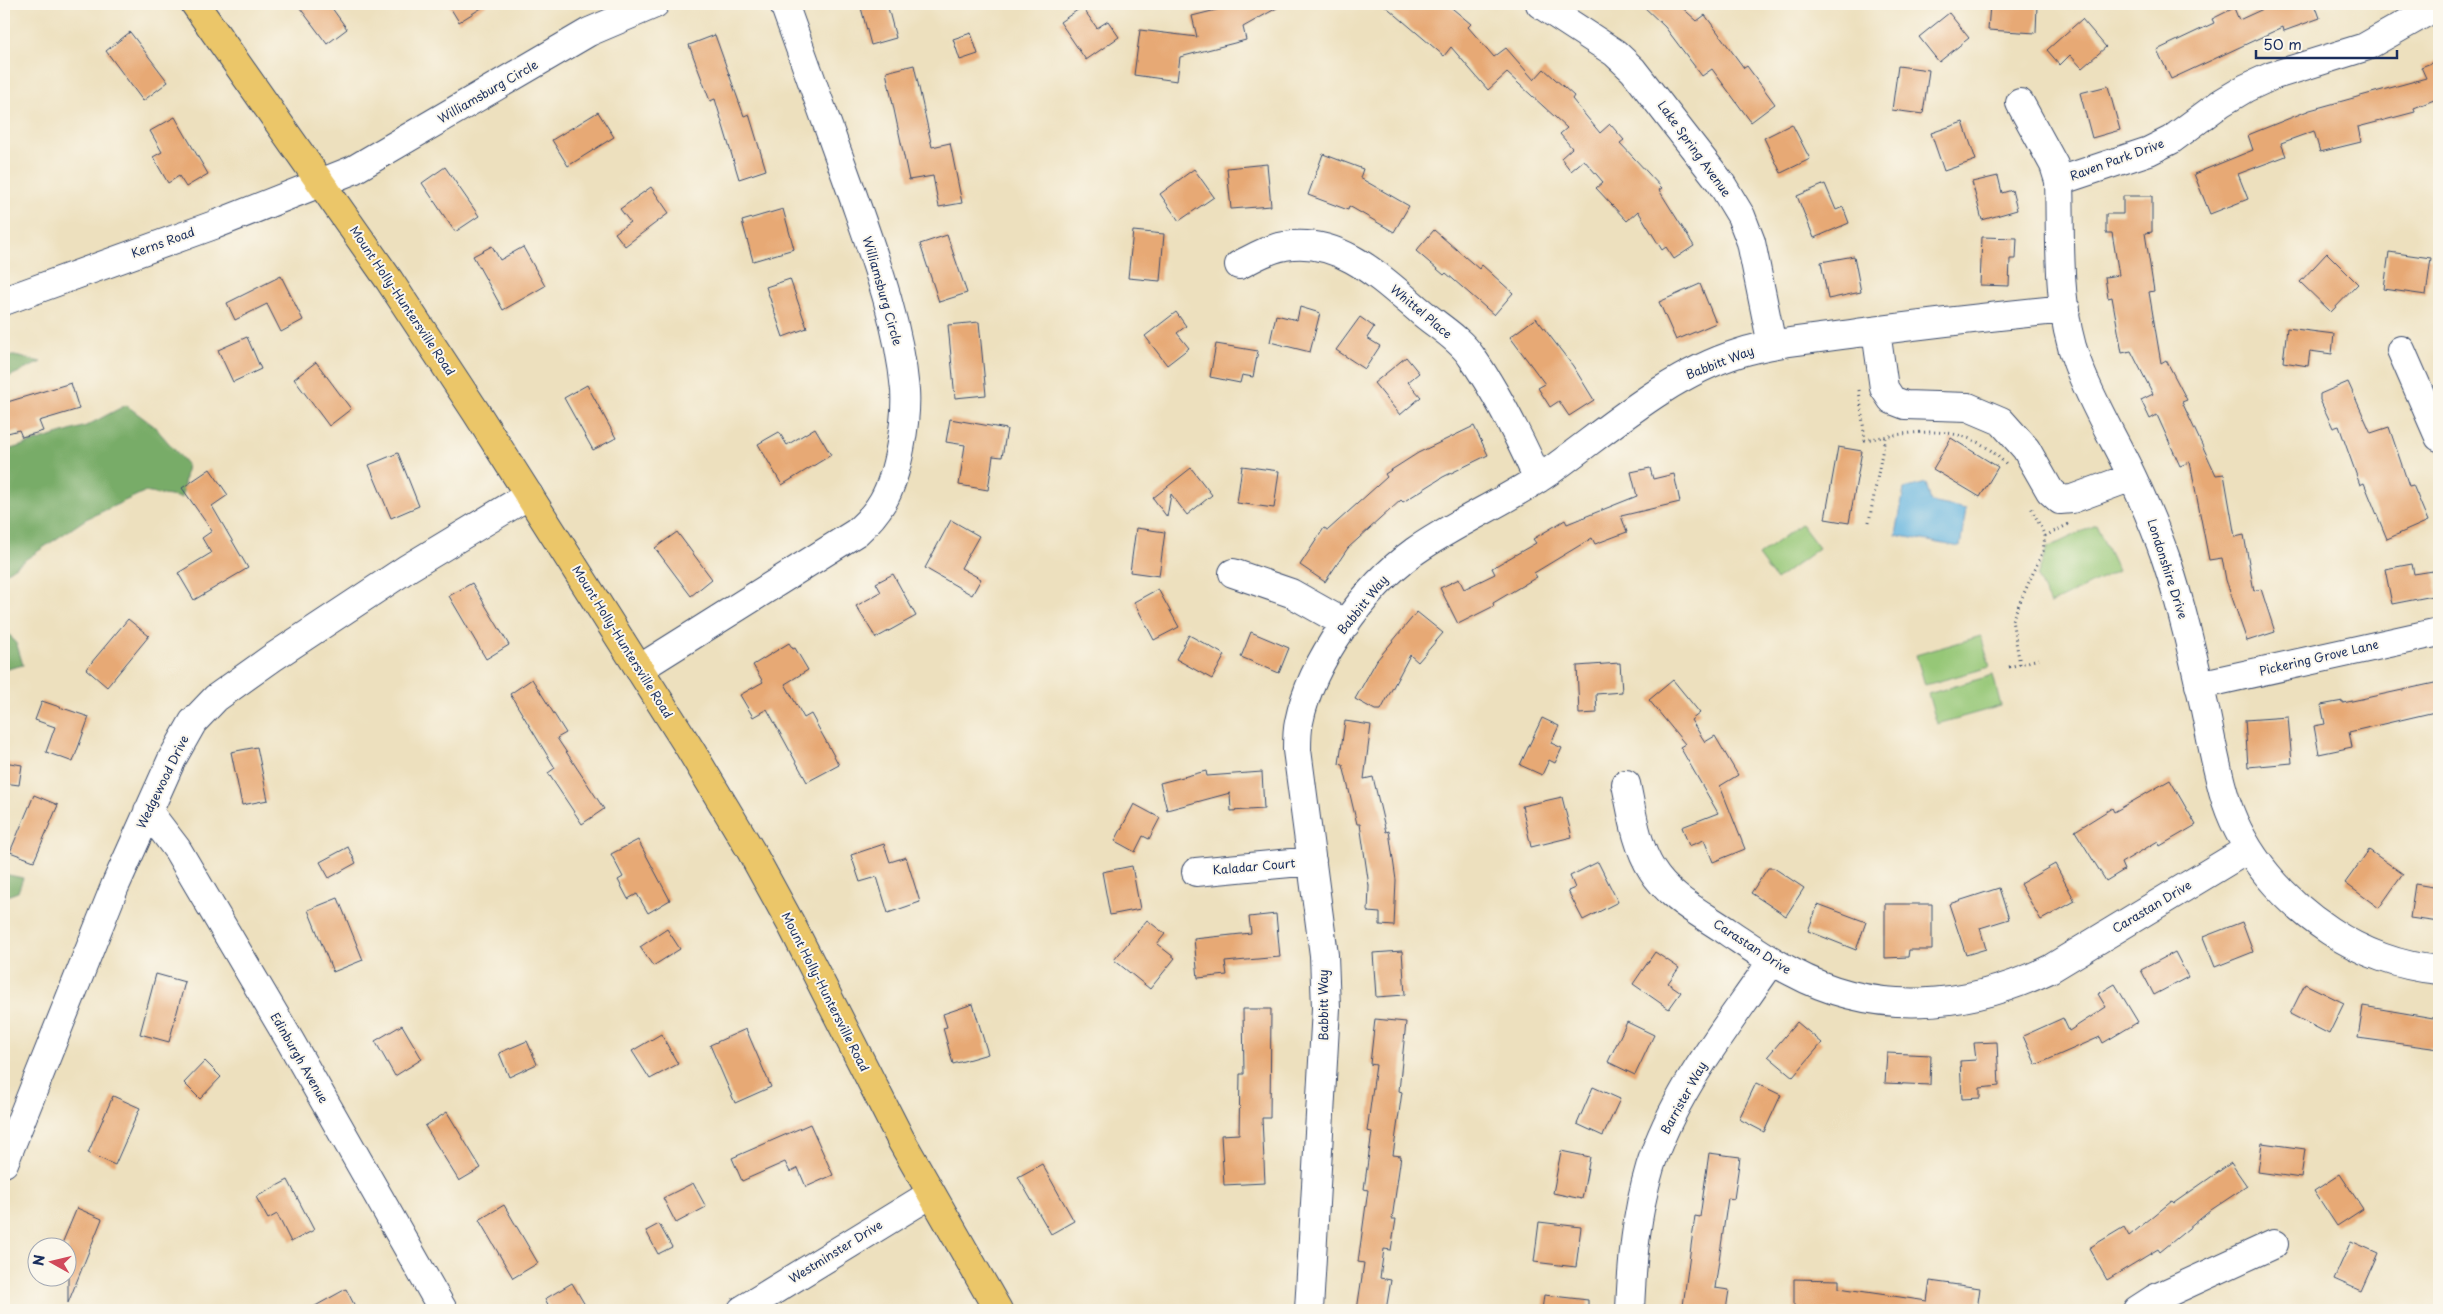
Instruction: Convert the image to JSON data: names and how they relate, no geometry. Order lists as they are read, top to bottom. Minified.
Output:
{"streets":{"main road":["Mount Holly-Huntersville Road"],"street":["Williamsburg Circle","Lake Spring Avenue","Raven Park Drive","Kerns Road","Whittel Place","Babbitt Way","Londonshire Drive","Pickering Grove Lane","Wedgewood Drive","Kaladar Court","Carastan Drive","Edinburgh Avenue","Barrister Way","Westminster Drive"]},"crossings":[["Williamsburg Circle","Kerns Road"],["Williamsburg Circle","Mount Holly-Huntersville Road"],["Lake Spring Avenue","Babbitt Way"],["Raven Park Drive","Londonshire Drive"],["Kerns Road","Mount Holly-Huntersville Road"],["Mount Holly-Huntersville Road","Wedgewood Drive"],["Mount Holly-Huntersville Road","Westminster Drive"],["Whittel Place","Babbitt Way"],["Babbitt Way","Londonshire Drive"],["Babbitt Way","Kaladar Court"],["Londonshire Drive","Pickering Grove Lane"],["Londonshire Drive","Carastan Drive"],["Wedgewood Drive","Edinburgh Avenue"],["Carastan Drive","Barrister Way"]],"scale_bar":"50 m","north":"left"}
